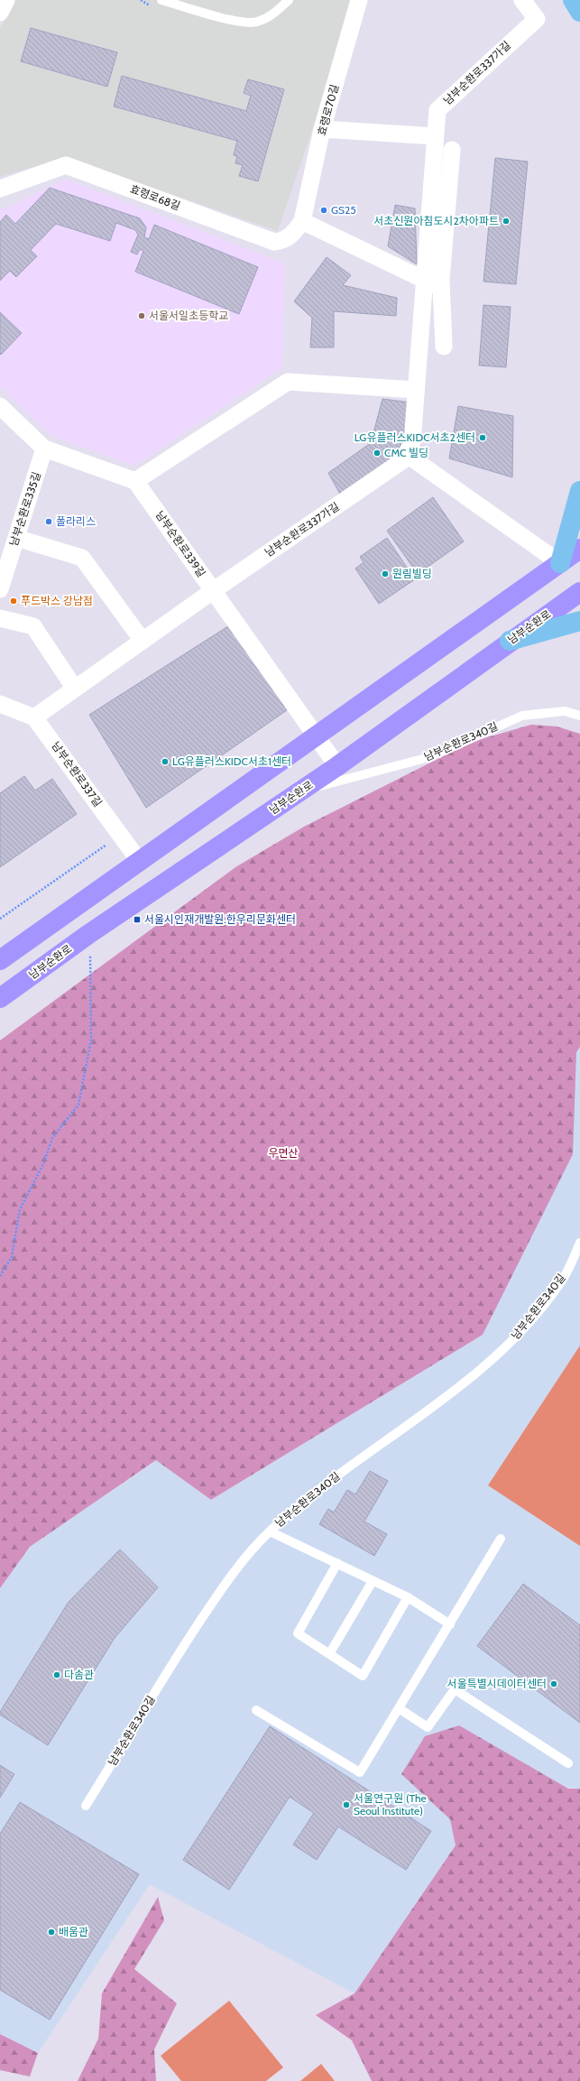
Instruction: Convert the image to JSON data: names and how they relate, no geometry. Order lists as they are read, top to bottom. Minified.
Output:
{"streets":{"main road":["남부순환로"],"street":["남부순환로337가길","효령로70길","효령로68길","남부순환로335길","남부순환로339길","남부순환로337길"],"lane":["남부순환로340길"]},"crossings":[["남부순환로337가길","남부순환로339길"],["남부순환로337가길","남부순환로337길"],["효령로70길","효령로68길"],["남부순환로339길","남부순환로"],["남부순환로","남부순환로340길"]],"parks":["우면산"],"places":{"other":["GS25","서초신원아침도시2차아파트","서울서일초등학교","LG유플러스KIDC서초2센터","CMC 빌딩","폴라리스","원림빌딩","푸드박스 강남점","LG유플러스KIDC서초1센터","다솜관","서울특별시데이터센터","서울연구원 (The Seoul Institute)","배움관"],"transit":["서울시인재개발원.한우리문화센터"]}}
